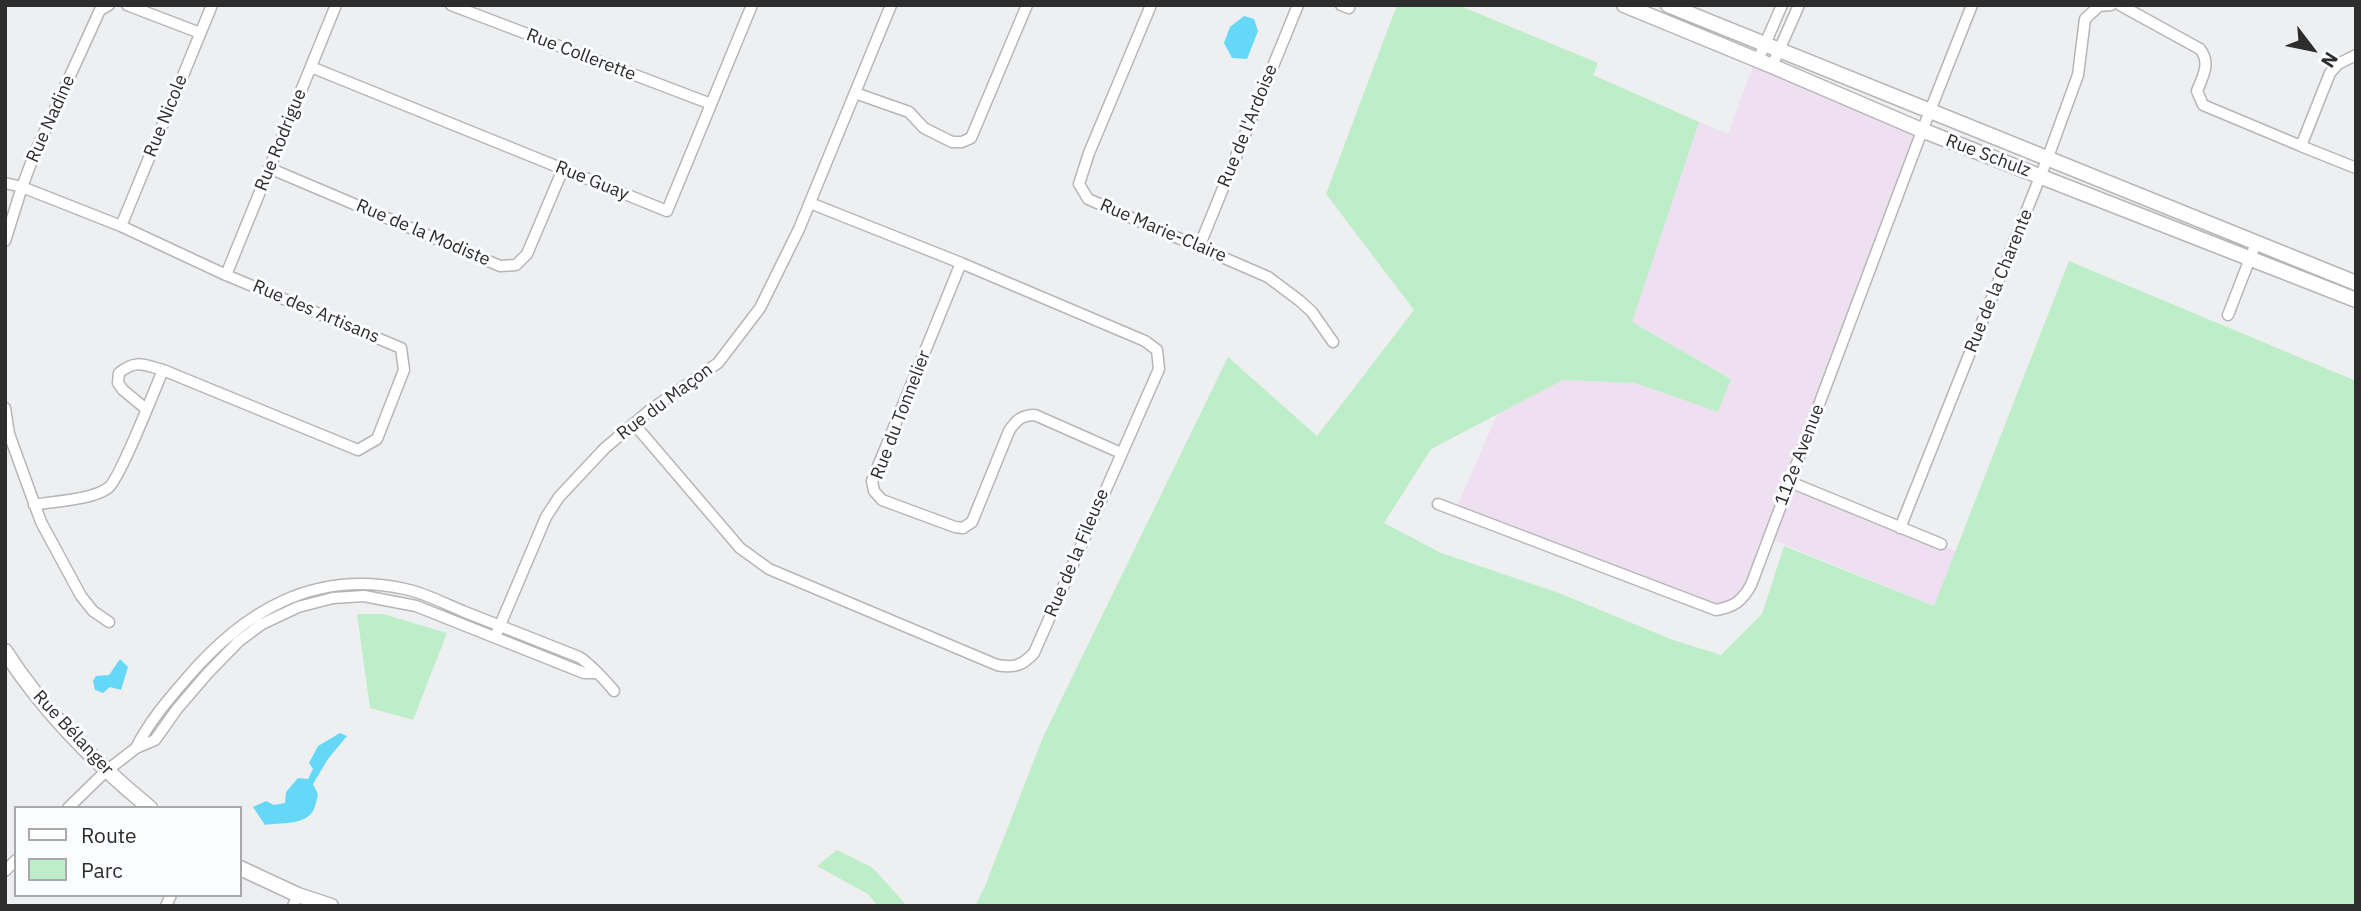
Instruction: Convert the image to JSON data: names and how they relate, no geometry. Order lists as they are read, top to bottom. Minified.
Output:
{"streets":{"street":["Rue Collerette","Rue Nicole","Rue Nadine","Rue de l'Ardoise","Rue Rodrigue","Rue Schulz","Rue Guay","Rue Marie-Claire","Rue de la Modiste","Rue de la Charente","Rue des Artisans","Rue du Maçon","Rue du Tonnelier","112e Avenue","Rue de la Fileuse","Rue Bélanger"]},"crossings":[["Rue Collerette","Rue Guay"],["Rue Nicole","Rue des Artisans"],["Rue Nadine","Rue des Artisans"],["Rue de l'Ardoise","Rue Marie-Claire"],["Rue Rodrigue","Rue Guay"],["Rue Rodrigue","Rue de la Modiste"],["Rue Rodrigue","Rue des Artisans"],["Rue Schulz","Rue de la Charente"],["Rue Schulz","112e Avenue"],["Rue Guay","Rue de la Modiste"],["Rue du Maçon","Rue de la Fileuse"],["Rue du Tonnelier","Rue de la Fileuse"]],"legend":["Route","Parc"],"north":"bottom right"}
